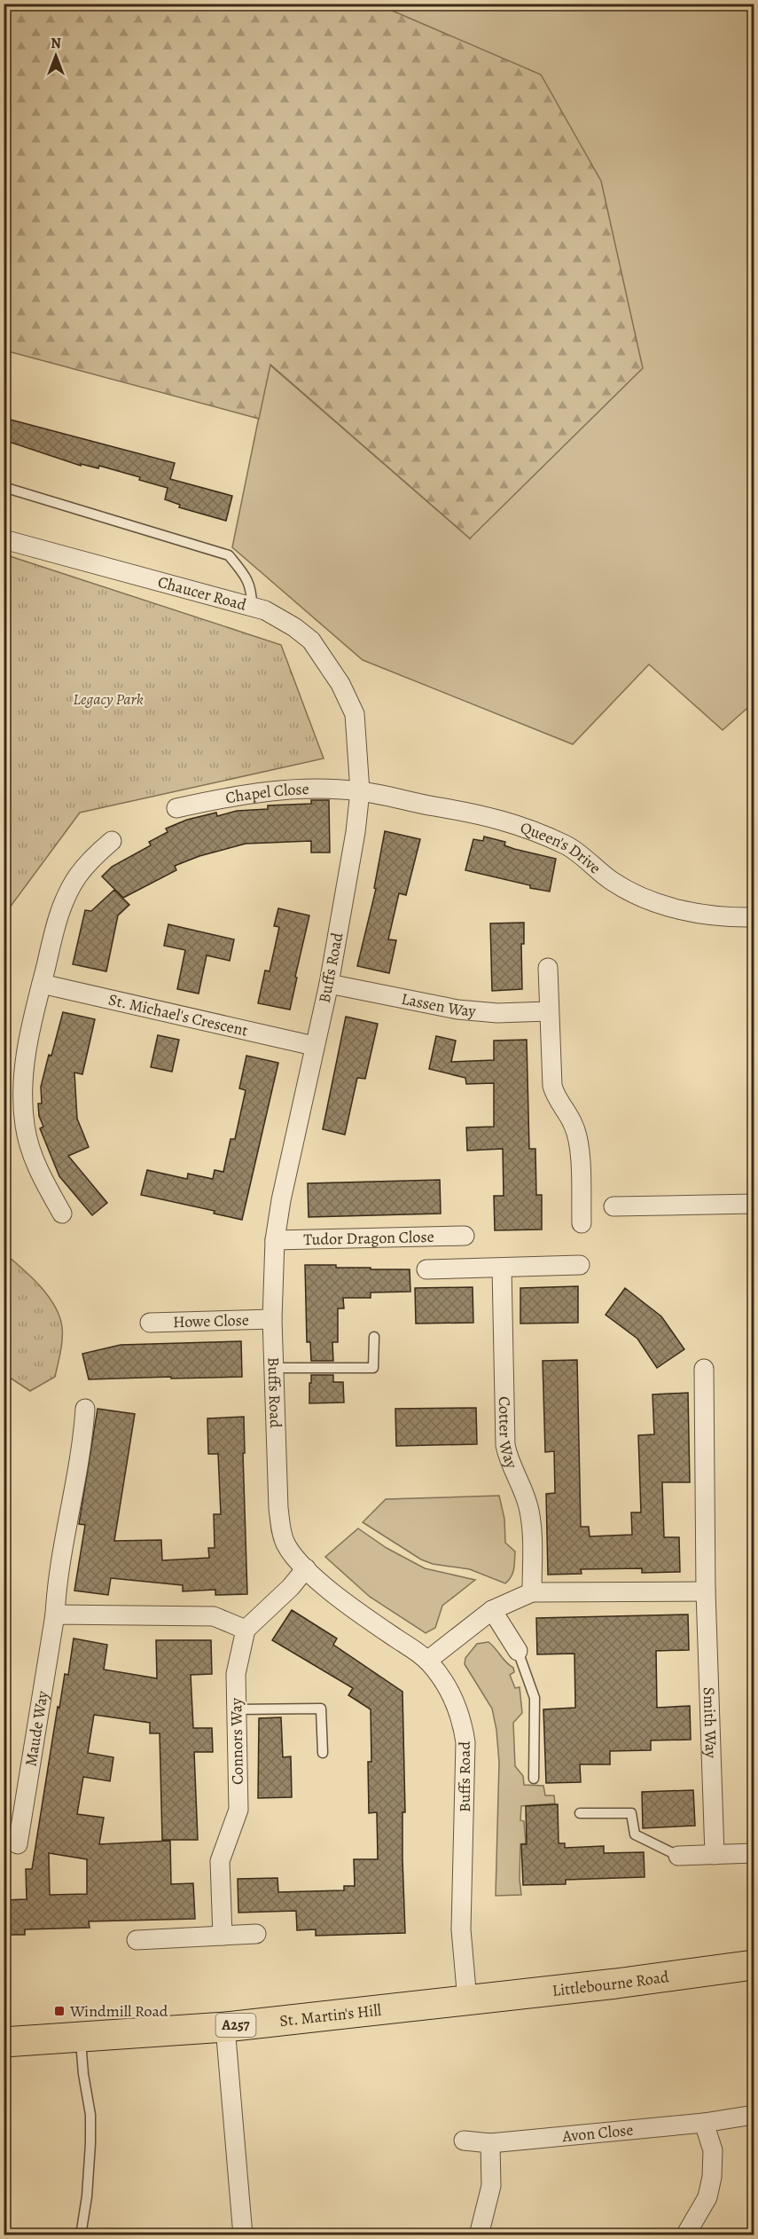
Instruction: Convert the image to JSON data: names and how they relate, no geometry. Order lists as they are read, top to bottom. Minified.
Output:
{"streets":{"main road":["Littlebourne Road","St. Martin's Hill","A257"],"street":["Chaucer Road","Chapel Close","Queen's Drive","Buffs Road","Lassen Way","St. Michael's Crescent","Tudor Dragon Close","Howe Close","Cotter Way","Smith Way","Maude Way","Connors Way","Avon Close"]},"crossings":[["Chaucer Road","Buffs Road"],["Chapel Close","Queen's Drive"],["Chapel Close","Buffs Road"],["Queen's Drive","Buffs Road"],["Buffs Road","Lassen Way"],["Buffs Road","St. Michael's Crescent"],["Buffs Road","Tudor Dragon Close"],["Buffs Road","Howe Close"],["Buffs Road","Littlebourne Road"],["Buffs Road","St. Martin's Hill"],["Littlebourne Road","St. Martin's Hill"]],"parks":["Legacy Park"],"places":{"transit":["Windmill Road"]},"north":"top"}
